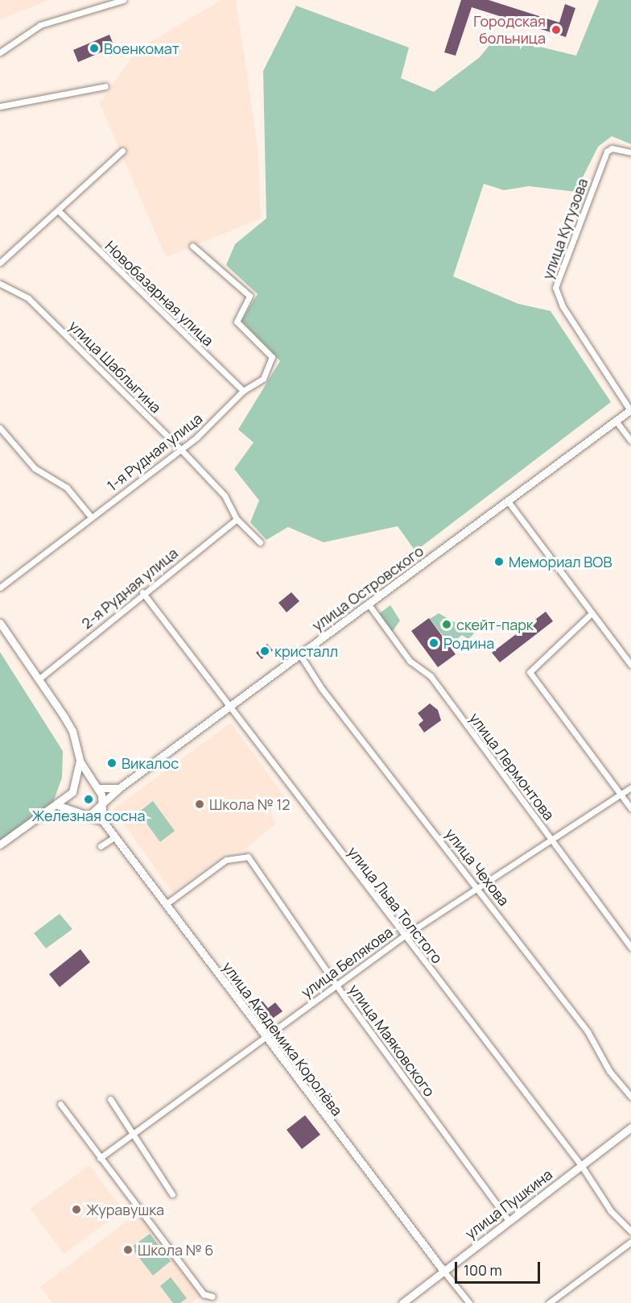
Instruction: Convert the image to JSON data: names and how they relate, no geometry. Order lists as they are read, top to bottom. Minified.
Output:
{"streets":{"street":["улица Кутузова","Новобазарная улица","улица Шаблыгина","1-я Рудная улица","2-я Рудная улица","улица Островского","улица Лермонтова","улица Чехова","улица Льва Толстого","улица Белякова","улица Академика Королёва","улица Маяковского","улица Пушкина"]},"crossings":[["улица Кутузова","улица Островского"],["Новобазарная улица","1-я Рудная улица"],["улица Шаблыгина","1-я Рудная улица"],["улица Шаблыгина","2-я Рудная улица"],["2-я Рудная улица","улица Льва Толстого"],["улица Островского","улица Лермонтова"],["улица Островского","улица Чехова"],["улица Островского","улица Льва Толстого"],["улица Лермонтова","улица Белякова"],["улица Чехова","улица Белякова"],["улица Льва Толстого","улица Белякова"],["улица Льва Толстого","улица Пушкина"],["улица Белякова","улица Академика Королёва"],["улица Белякова","улица Маяковского"],["улица Академика Королёва","улица Маяковского"],["улица Академика Королёва","улица Пушкина"],["улица Маяковского","улица Пушкина"]],"places":["Городская больница","Военкомат","Мемориал ВОВ","скейт-парк","Родина","кристалл","Викалос","Железная сосна","Школа № 12","Журавушка","Школа № 6"],"scale_bar":"100 m"}
